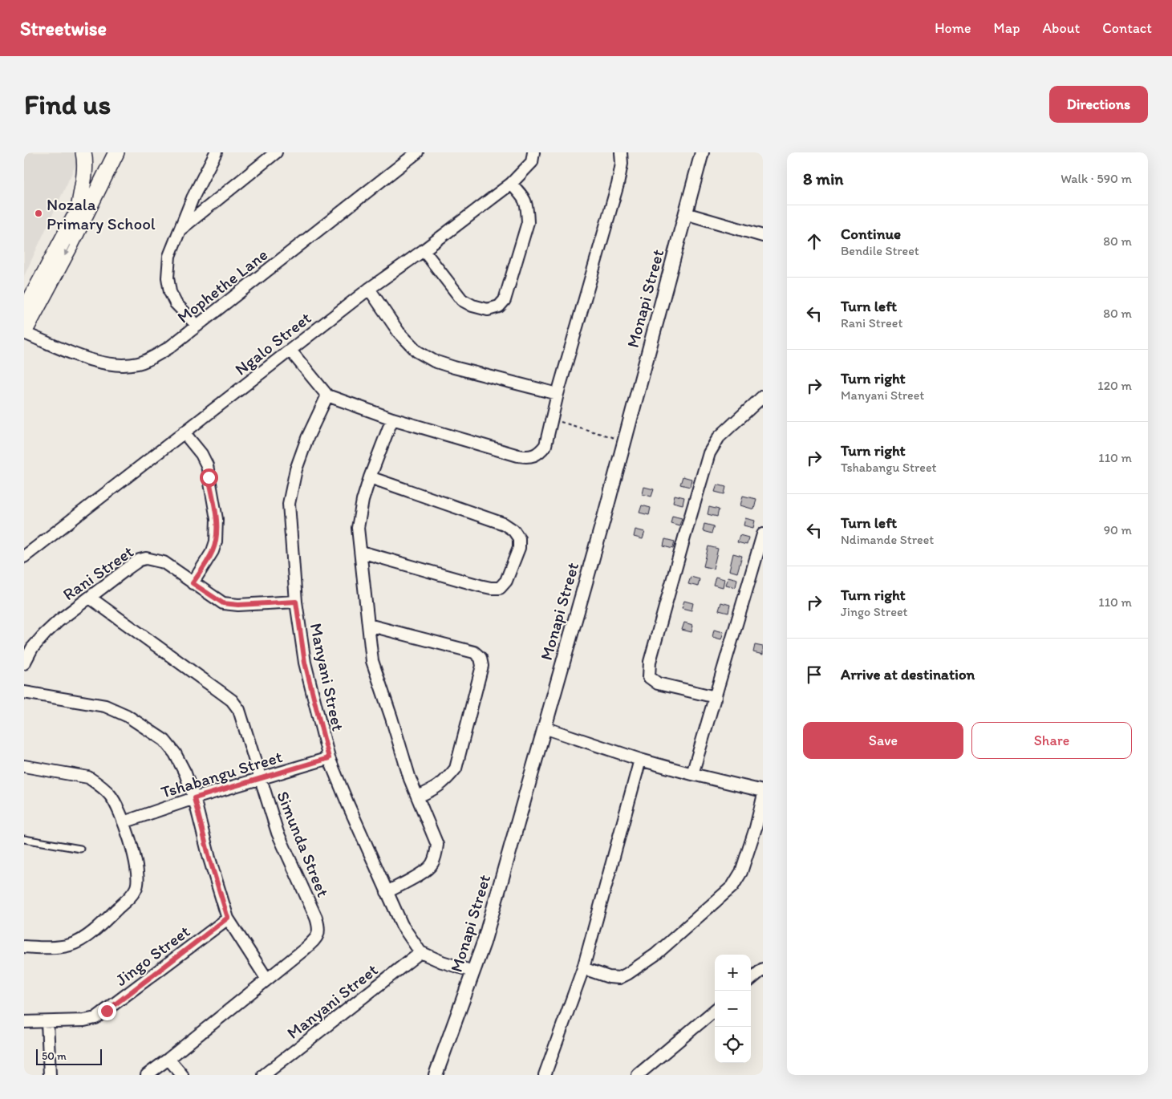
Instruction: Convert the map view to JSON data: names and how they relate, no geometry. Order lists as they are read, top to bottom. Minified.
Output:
{"streets":{"street":["Mophethe Lane","Monapi Street","Ngalo Street","Rani Street","Manyani Street","Tshabangu Street","Simunda Street","Jingo Street"]},"crossings":[["Rani Street","Manyani Street"],["Rani Street","Simunda Street"],["Manyani Street","Tshabangu Street"],["Tshabangu Street","Simunda Street"]],"places":["Nozala Primary School"],"scale_bar":"50 m","page":{"header":"Streetwise","nav":["Home","Map","About","Contact"],"buttons":["Directions",["Save","Share"]],"title":"Find us","heading":["8 min","Walk · 590 m"],"list":[["Continue","Bendile Street","80 m"],["Turn left","Rani Street","80 m"],["Turn right","Manyani Street","120 m"],["Turn right","Tshabangu Street","110 m"],["Turn left","Ndimande Street","90 m"],["Turn right","Jingo Street","110 m"],"Arrive at destination"],"map_buttons":["+","−"],"scale":"50 m"}}
